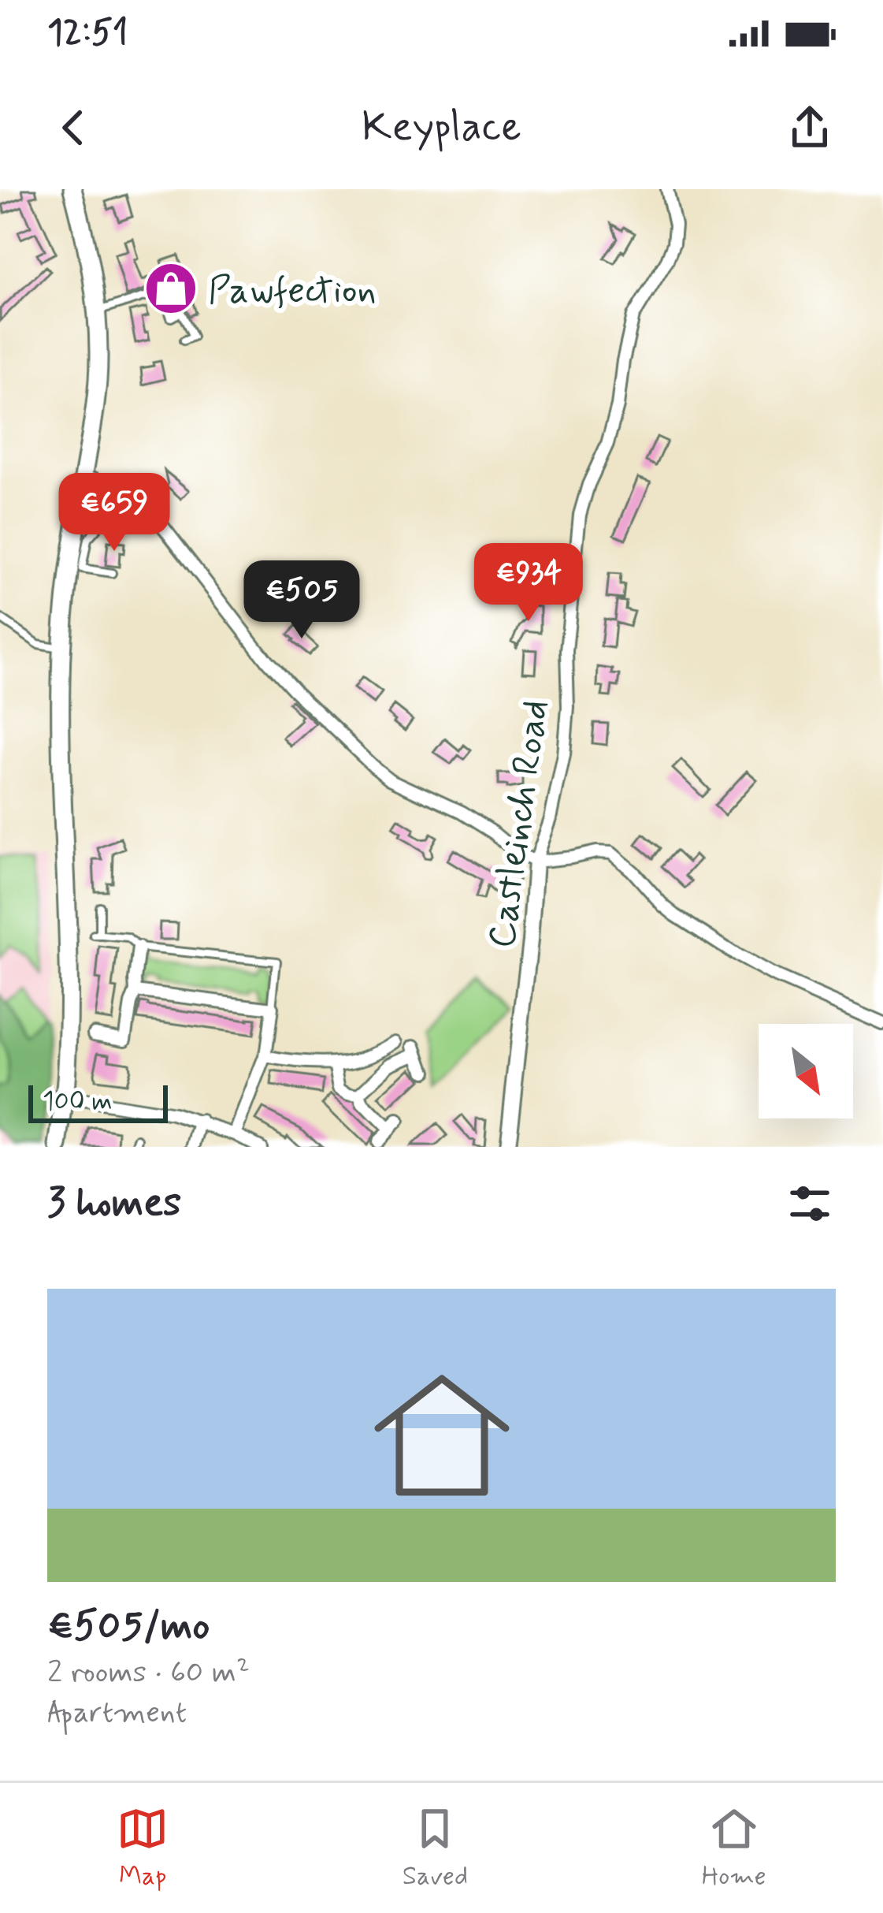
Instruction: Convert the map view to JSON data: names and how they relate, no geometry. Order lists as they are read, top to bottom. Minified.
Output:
{"streets":{"street":["Castleinch Road"]},"places":{"shop":["Pawfection"]},"scale_bar":"100 m","north":"bottom right","page":{"status":"12:51","header":"Keyplace","price":["€659","€934","€505"],"scale":"100 m","heading":"3 homes","list":[{"name":"€505/mo","note":"2 rooms · 60 m² · Apartment"}],"tabs":["Map","Saved","Home"]}}
